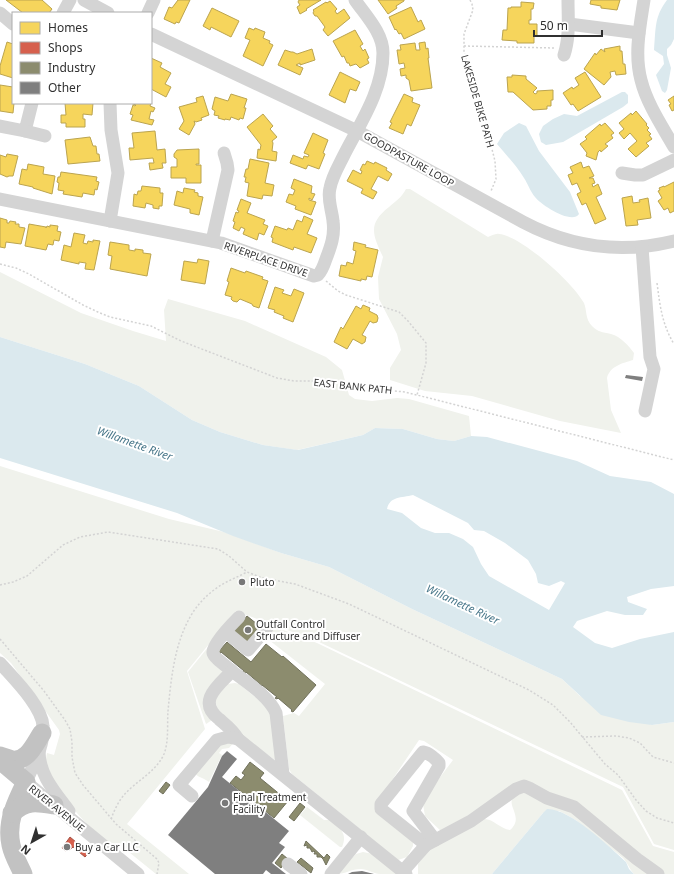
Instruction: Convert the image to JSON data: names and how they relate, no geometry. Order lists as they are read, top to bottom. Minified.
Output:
{"streets":{"street":["GOODPASTURE LOOP","RIVERPLACE DRIVE","RIVER AVENUE"],"path":["LAKESIDE BIKE PATH","EAST BANK PATH"]},"crossings":[["LAKESIDE BIKE PATH","GOODPASTURE LOOP"],["GOODPASTURE LOOP","RIVERPLACE DRIVE"]],"water":["Willamette River"],"places":["Pluto","Outfall Control Structure and Diffuser","Final Treatment Facility","Buy a Car LLC"],"legend":["Homes","Shops","Industry","Other"],"scale_bar":"50 m","north":"bottom left"}
